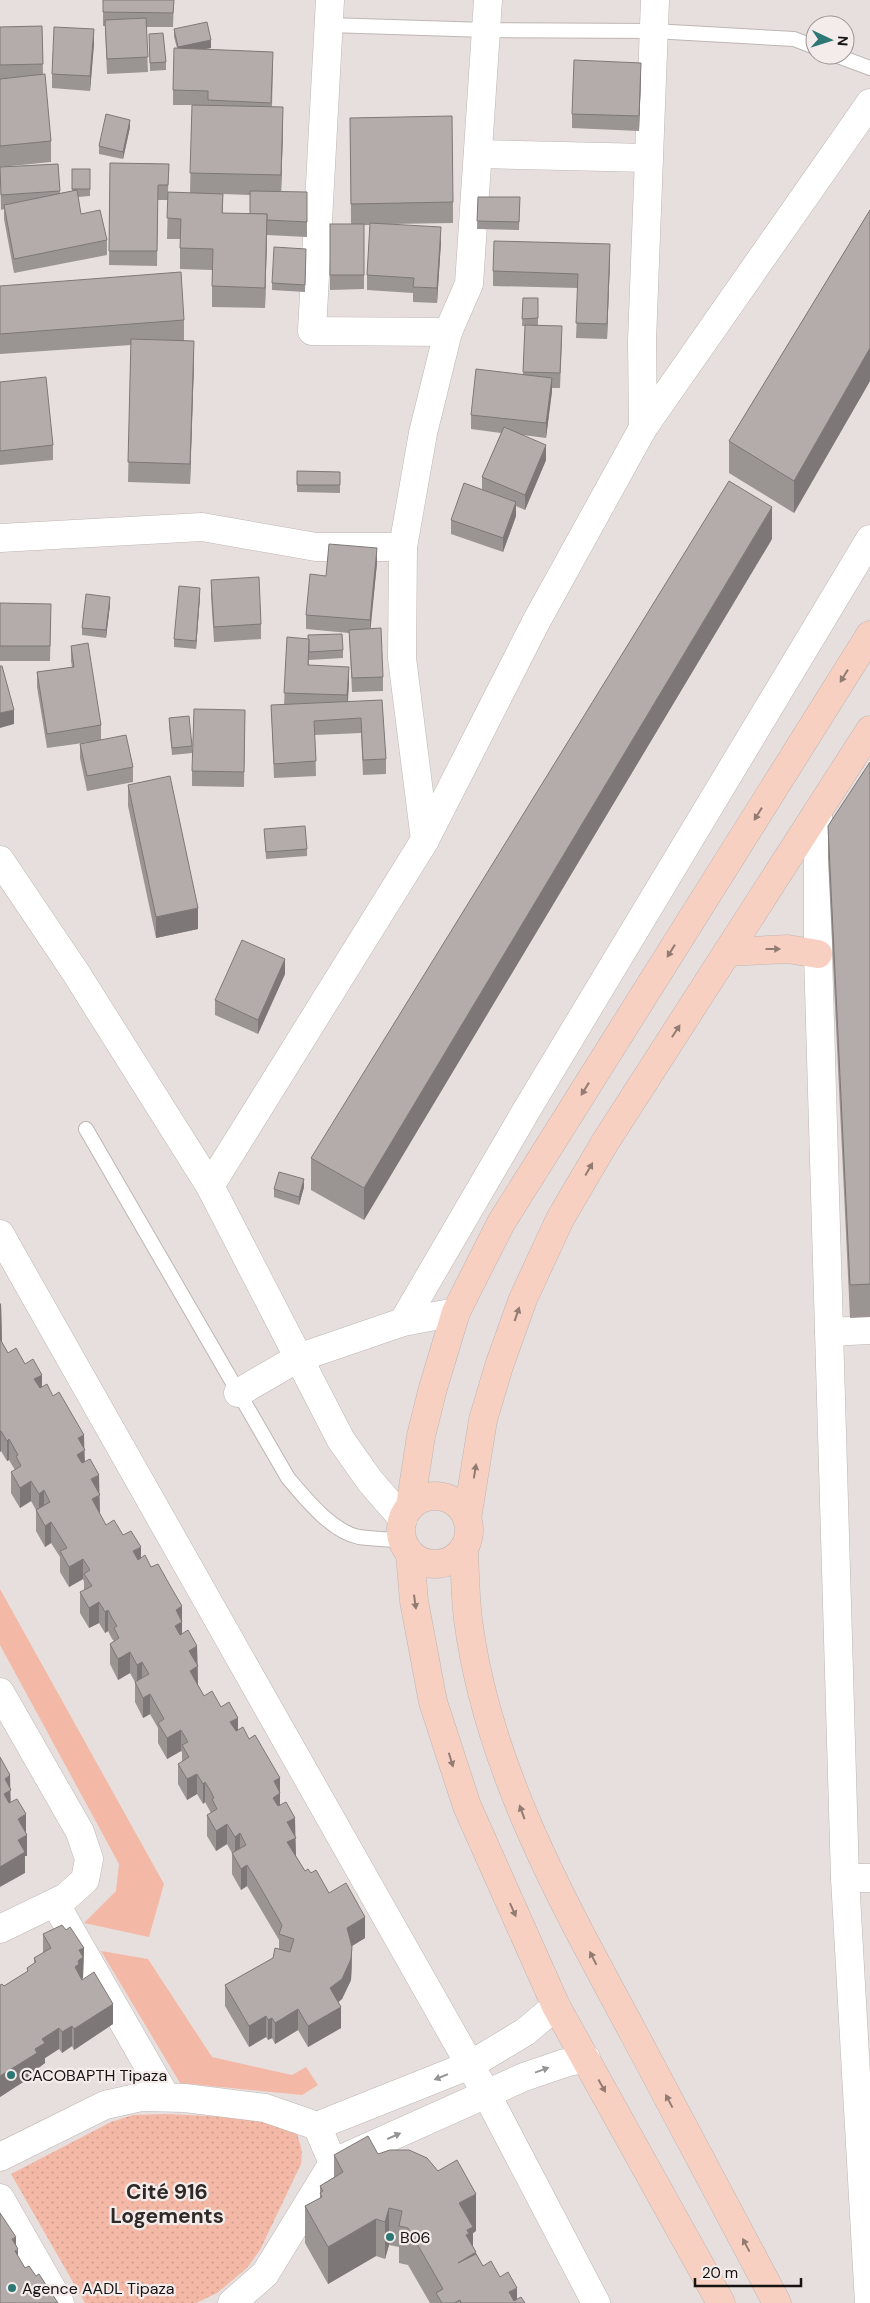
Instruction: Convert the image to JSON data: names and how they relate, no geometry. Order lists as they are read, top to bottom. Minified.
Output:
{"districts":["Cité 916 Logements"],"places":["CACOBAPTH Tipaza","B06","Agence AADL Tipaza"],"scale_bar":"20 m","north":"right"}
